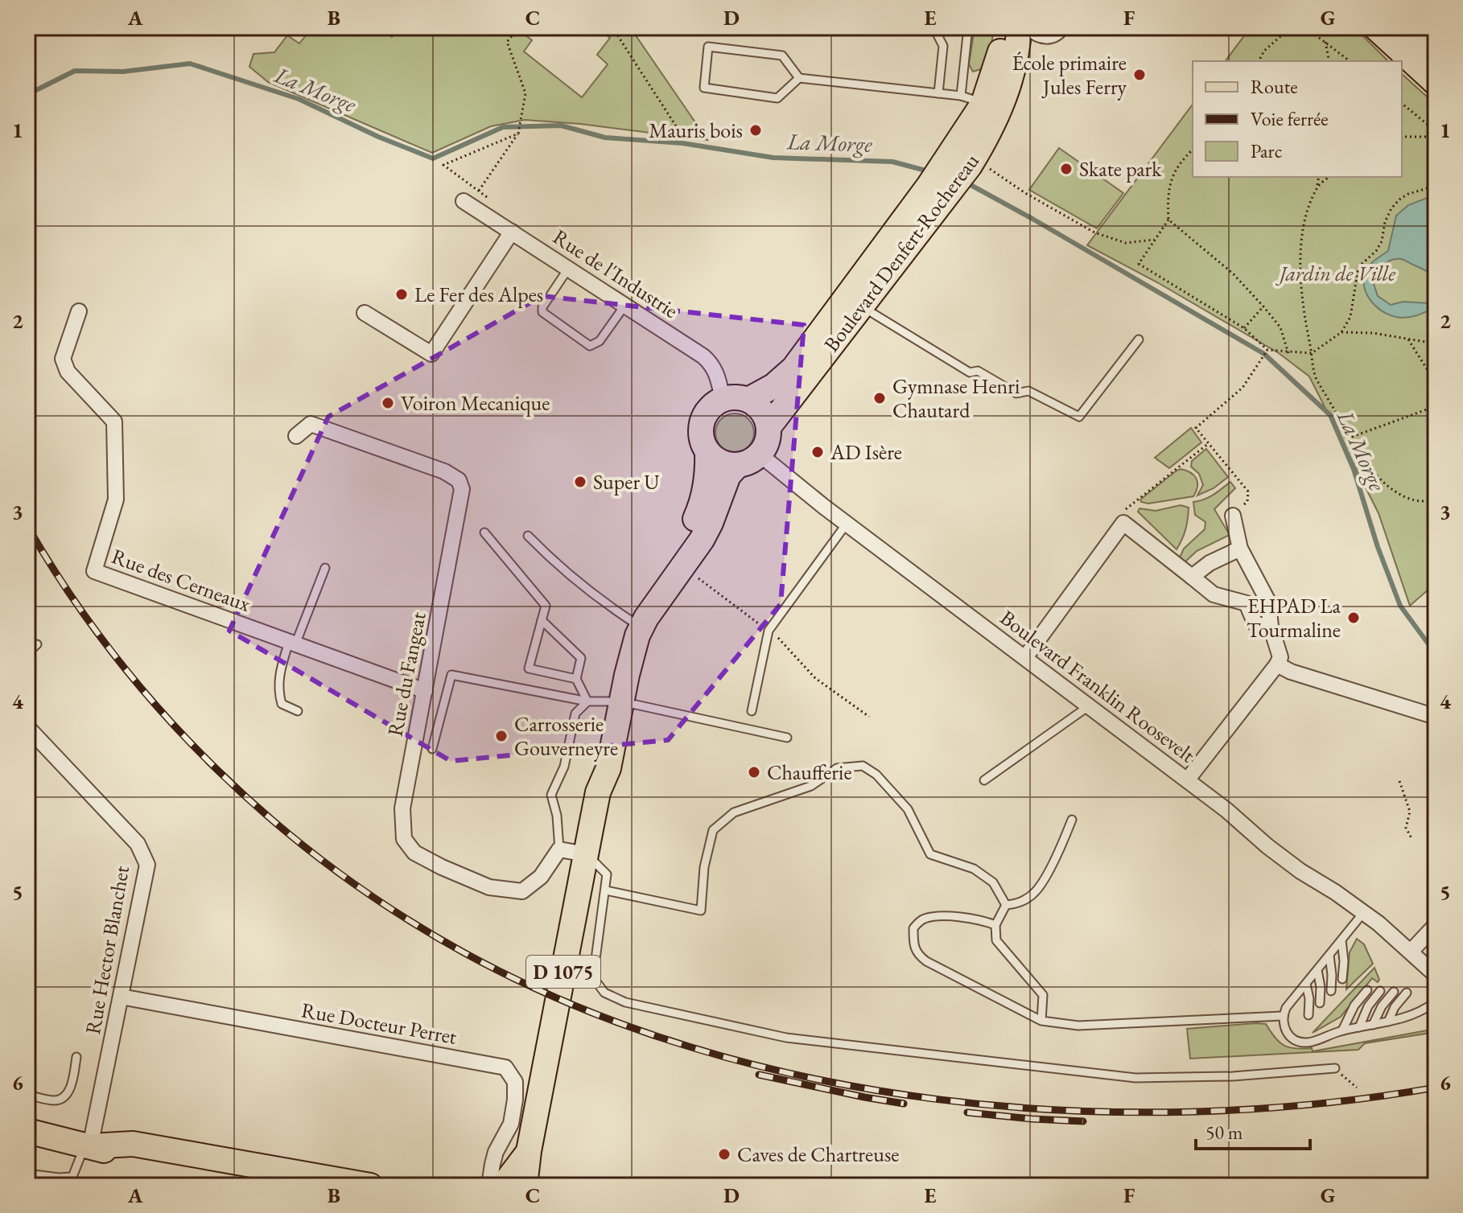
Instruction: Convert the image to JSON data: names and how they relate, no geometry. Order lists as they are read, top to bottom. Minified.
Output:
{"streets":{"main road":["Boulevard Denfert-Rochereau","D 1075"],"street":["Rue de l'Industrie","Rue des Cerneaux","Rue du Fangeat","Boulevard Franklin Roosevelt","Rue Hector Blanchet","Rue Docteur Perret"]},"crossings":[["Boulevard Denfert-Rochereau","Rue de l'Industrie"],["Boulevard Denfert-Rochereau","Boulevard Franklin Roosevelt"],["Boulevard Denfert-Rochereau","D 1075"],["Rue de l'Industrie","Boulevard Franklin Roosevelt"],["Rue de l'Industrie","D 1075"],["Rue des Cerneaux","Rue du Fangeat"],["Boulevard Franklin Roosevelt","D 1075"],["Rue Hector Blanchet","Rue Docteur Perret"]],"water":["La Morge"],"parks":["Jardin de Ville"],"places":["École primaire Jules Ferry","Mauris bois","Skate park","Le Fer des Alpes","Gymnase Henri Chautard","Voiron Mecanique","AD Isère","Super U","EHPAD La Tourmaline","Carrosserie Gouverneyre","Chaufferie","Caves de Chartreuse"],"legend":["Route","Voie ferrée","Parc"],"scale_bar":"50 m","grid":{"columns":["A","B","C","D","E","F","G"],"rows":["1","2","3","4","5","6"]}}
